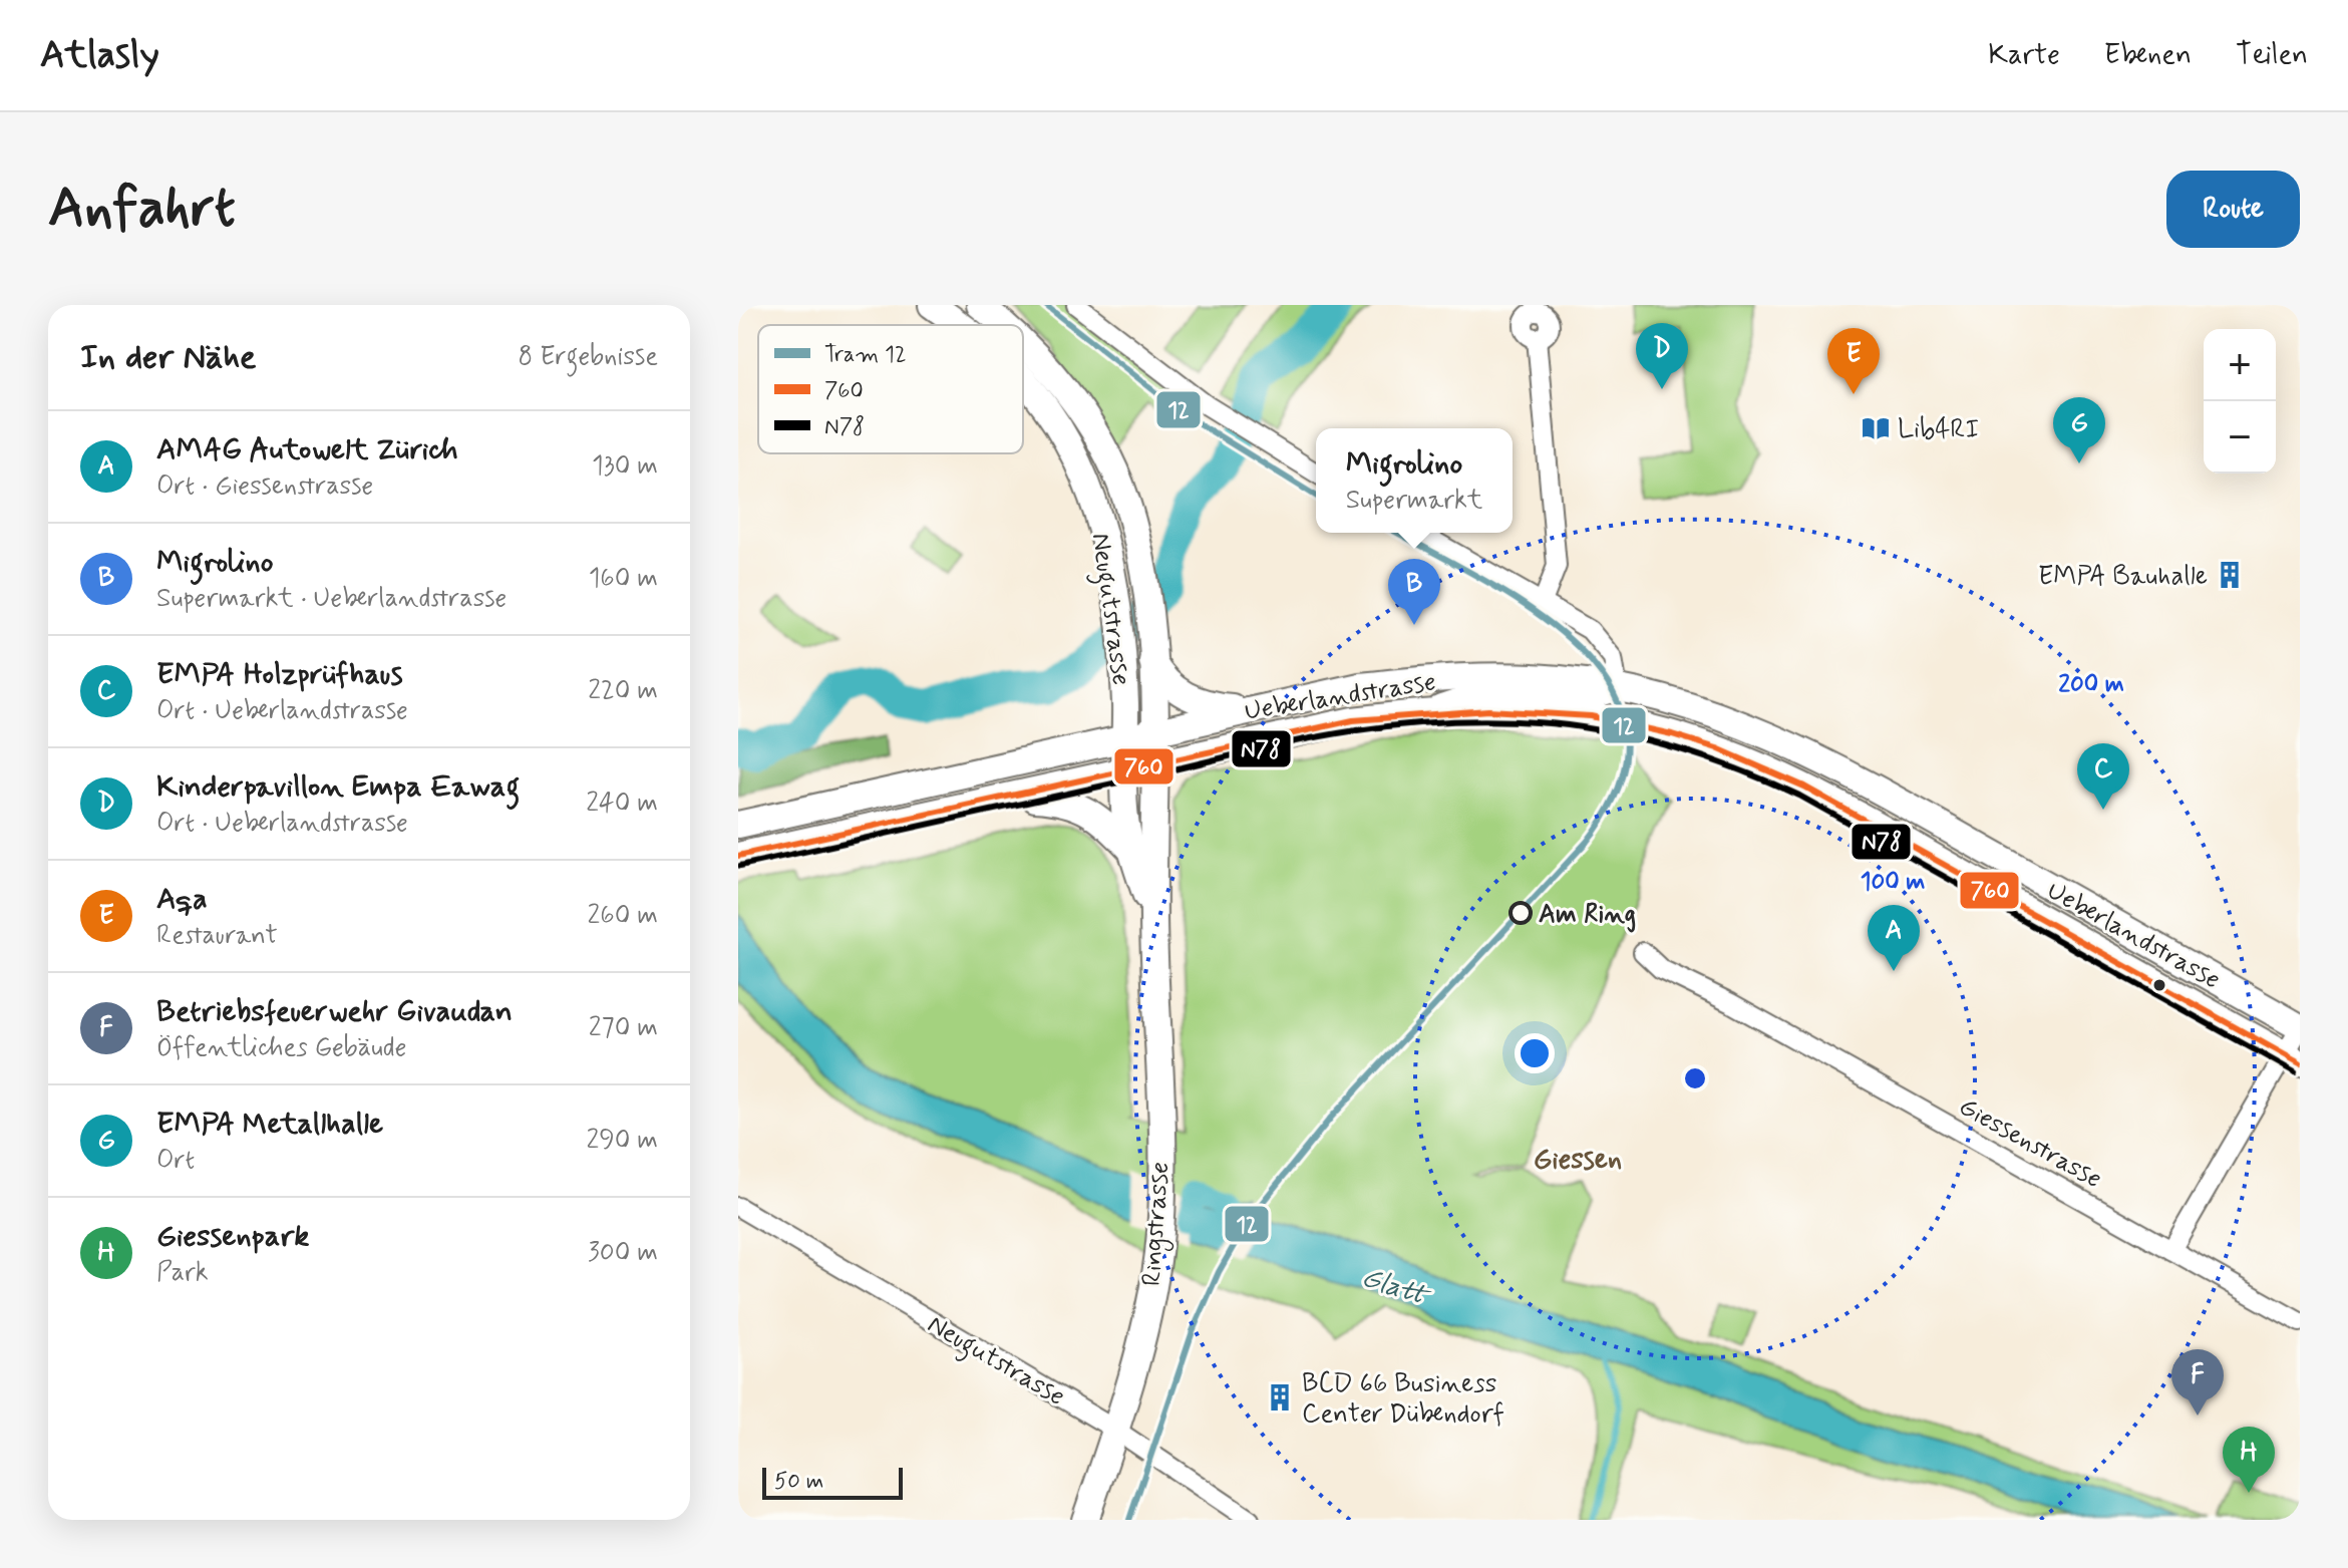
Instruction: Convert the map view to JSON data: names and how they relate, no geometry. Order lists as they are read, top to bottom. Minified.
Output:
{"streets":{"main road":["Neugutstrasse","Ueberlandstrasse","Ringstrasse"],"street":["Giessenstrasse"]},"crossings":[["Neugutstrasse","Ueberlandstrasse"],["Neugutstrasse","Ringstrasse"],["Ueberlandstrasse","Ringstrasse"]],"districts":["Giessen"],"water":["Glatt"],"places":{"library":["Lib4RI"],"building":["EMPA Bauhalle","BCD 66 Business Center Dübendorf"],"other":["Am Ring"]},"lines":["tram line 12","transit line 760","transit line N78"],"legend":["Tram 12","760","N78"],"scale_bar":"50 m","page":{"header":"Atlasly","nav":["Karte","Ebenen","Teilen"],"buttons":"Route","title":"Anfahrt","heading":["In der Nähe","8 Ergebnisse"],"pins":["D","E","G","B","C","A","F","H"],"map_buttons":["+","−"],"list":[{"mark":"A","name":"AMAG Autowelt Zürich","note":"Ort · Giessenstrasse","value":"130 m"},{"mark":"B","name":"Migrolino","note":"Supermarkt · Ueberlandstrasse","value":"160 m"},{"mark":"C","name":"EMPA Holzprüfhaus","note":"Ort · Ueberlandstrasse","value":"220 m"},{"mark":"D","name":"Kinderpavillon Empa Eawag","note":"Ort · Ueberlandstrasse","value":"240 m"},{"mark":"E","name":"Aqa","note":"Restaurant","value":"260 m"},{"mark":"F","name":"Betriebsfeuerwehr Givaudan","note":"Öffentliches Gebäude","value":"270 m"},{"mark":"G","name":"EMPA Metallhalle","note":"Ort","value":"290 m"},{"mark":"H","name":"Giessenpark","note":"Park","value":"300 m"}],"popup":["Migrolino","Supermarkt"],"scale":"50 m"},"rings":["200 m","100 m"]}
